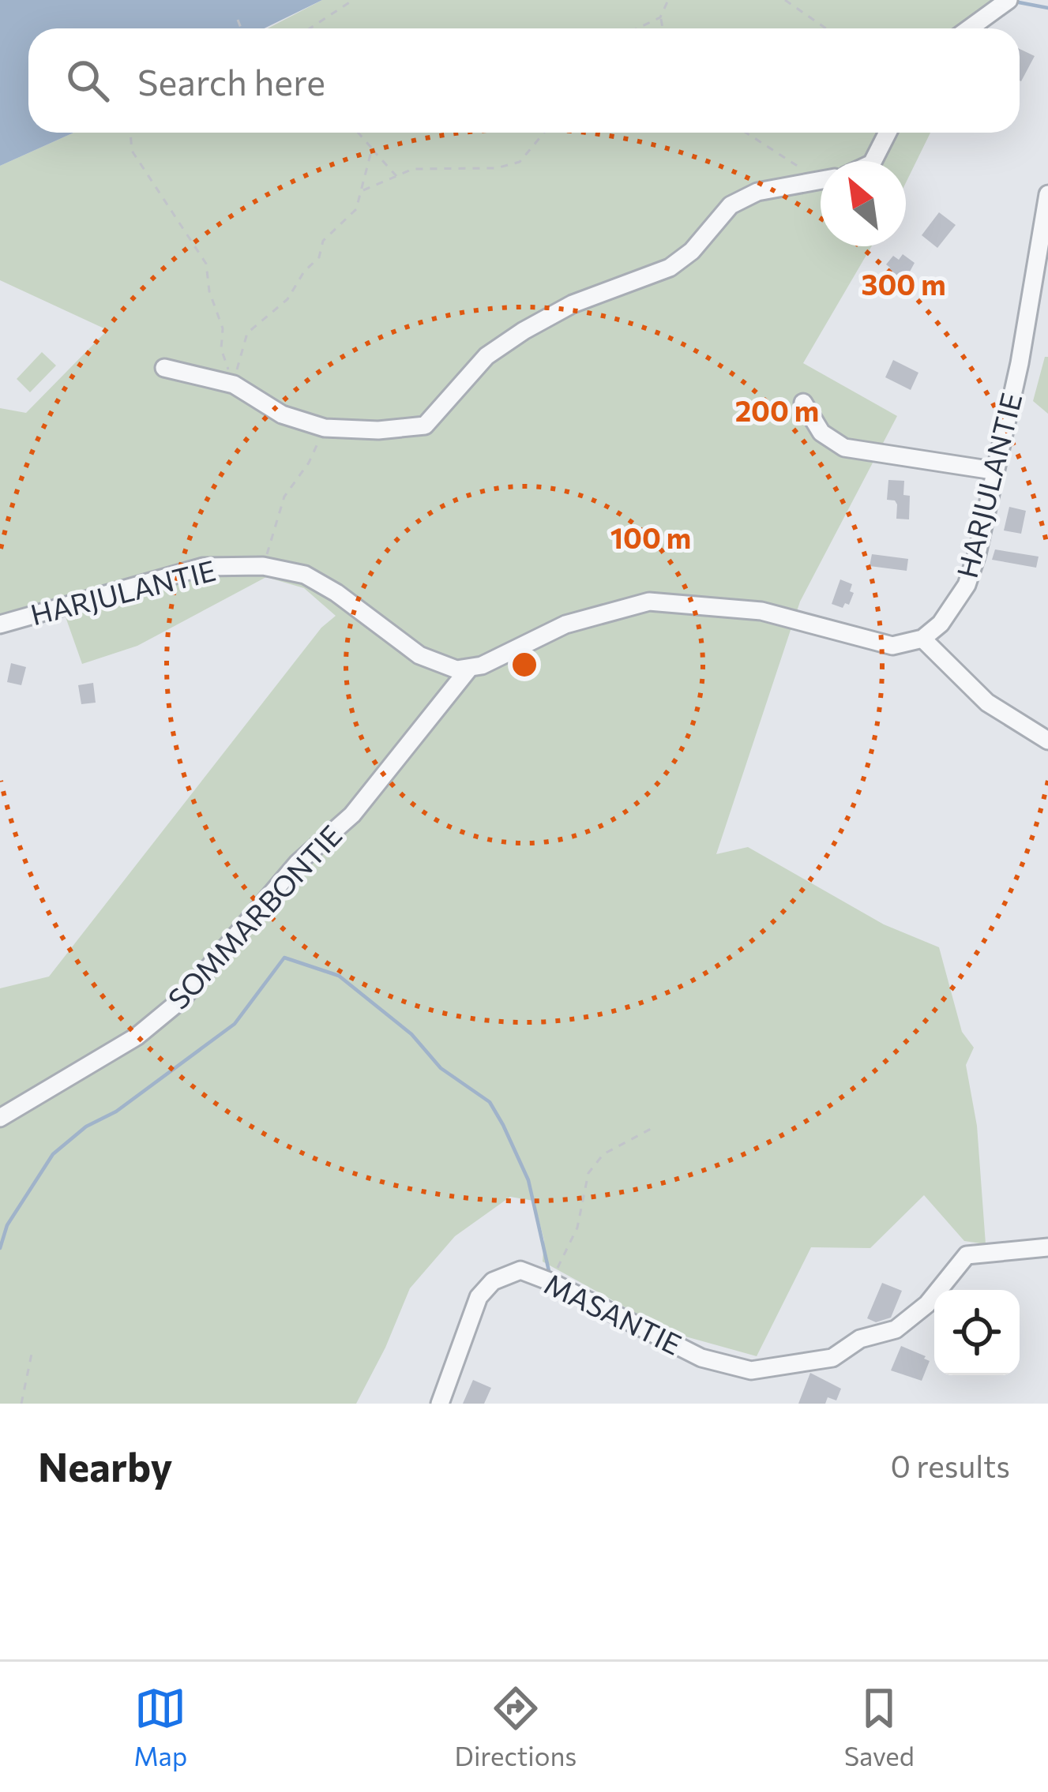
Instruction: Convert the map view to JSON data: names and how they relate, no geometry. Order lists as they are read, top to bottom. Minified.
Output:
{"streets":{"street":["HARJULANTIE","SOMMARBONTIE","MASANTIE"]},"crossings":[["HARJULANTIE","SOMMARBONTIE"]],"north":"top left","page":{"search":"Search here","heading":["Nearby","0 results"],"nav":["Map","Directions","Saved"]},"rings":["300 m","200 m","100 m"]}
